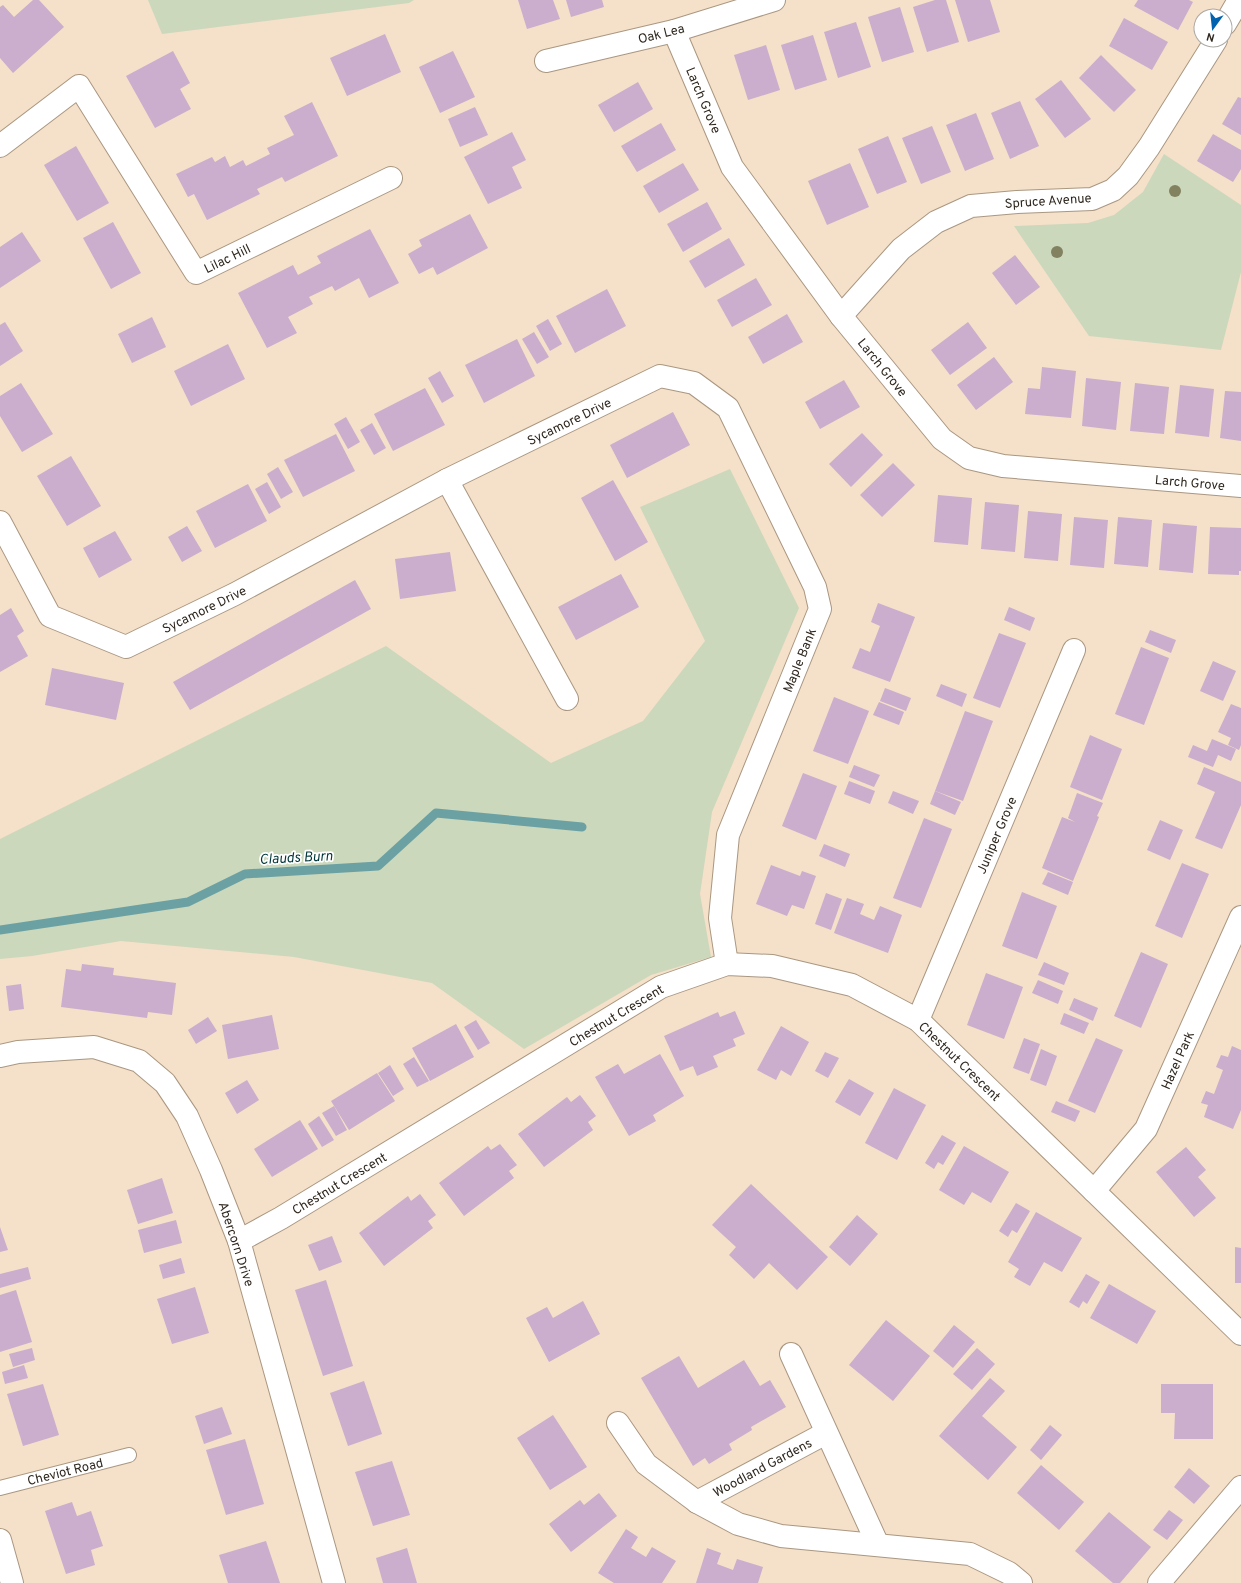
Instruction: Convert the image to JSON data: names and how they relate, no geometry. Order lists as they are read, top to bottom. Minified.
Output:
{"streets":{"street":["Oak Lea","Larch Grove","Spruce Avenue","Lilac Hill","Sycamore Drive","Maple Bank","Juniper Grove","Chestnut Crescent","Hazel Park","Abercorn Drive","Woodland Gardens"],"lane":["Cheviot Road"]},"crossings":[["Oak Lea","Larch Grove"],["Larch Grove","Spruce Avenue"],["Sycamore Drive","Maple Bank"],["Maple Bank","Chestnut Crescent"],["Juniper Grove","Chestnut Crescent"],["Chestnut Crescent","Hazel Park"],["Chestnut Crescent","Abercorn Drive"]],"water":["Clauds Burn"],"north":"bottom"}
